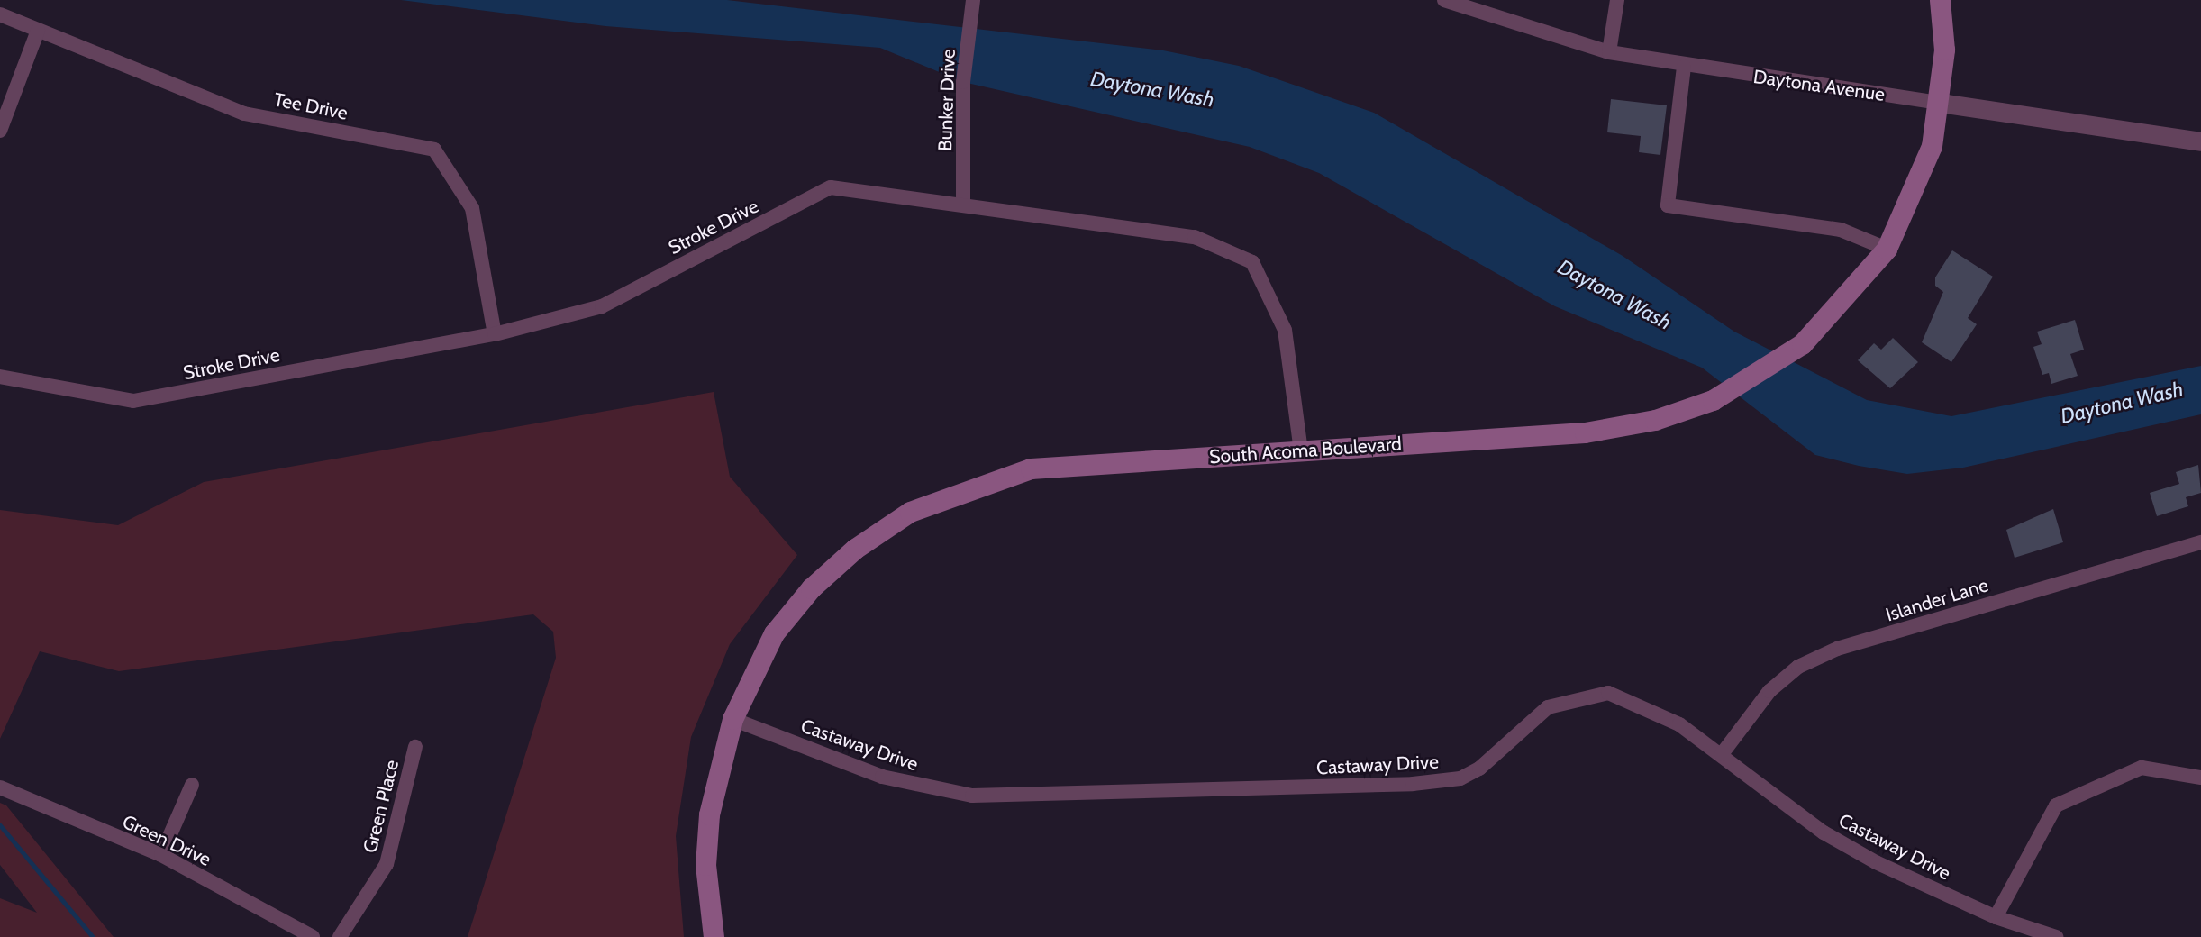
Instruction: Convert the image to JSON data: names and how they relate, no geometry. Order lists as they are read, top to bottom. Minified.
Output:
{"streets":{"main road":["South Acoma Boulevard"],"street":["Daytona Avenue","Bunker Drive","Tee Drive","Stroke Drive","Islander Lane","Castaway Drive","Green Place","Green Drive"]},"crossings":[["Daytona Avenue","South Acoma Boulevard"],["Bunker Drive","Stroke Drive"],["Tee Drive","Stroke Drive"],["Stroke Drive","South Acoma Boulevard"],["South Acoma Boulevard","Castaway Drive"],["Islander Lane","Castaway Drive"]],"water":["Daytona Wash"]}
